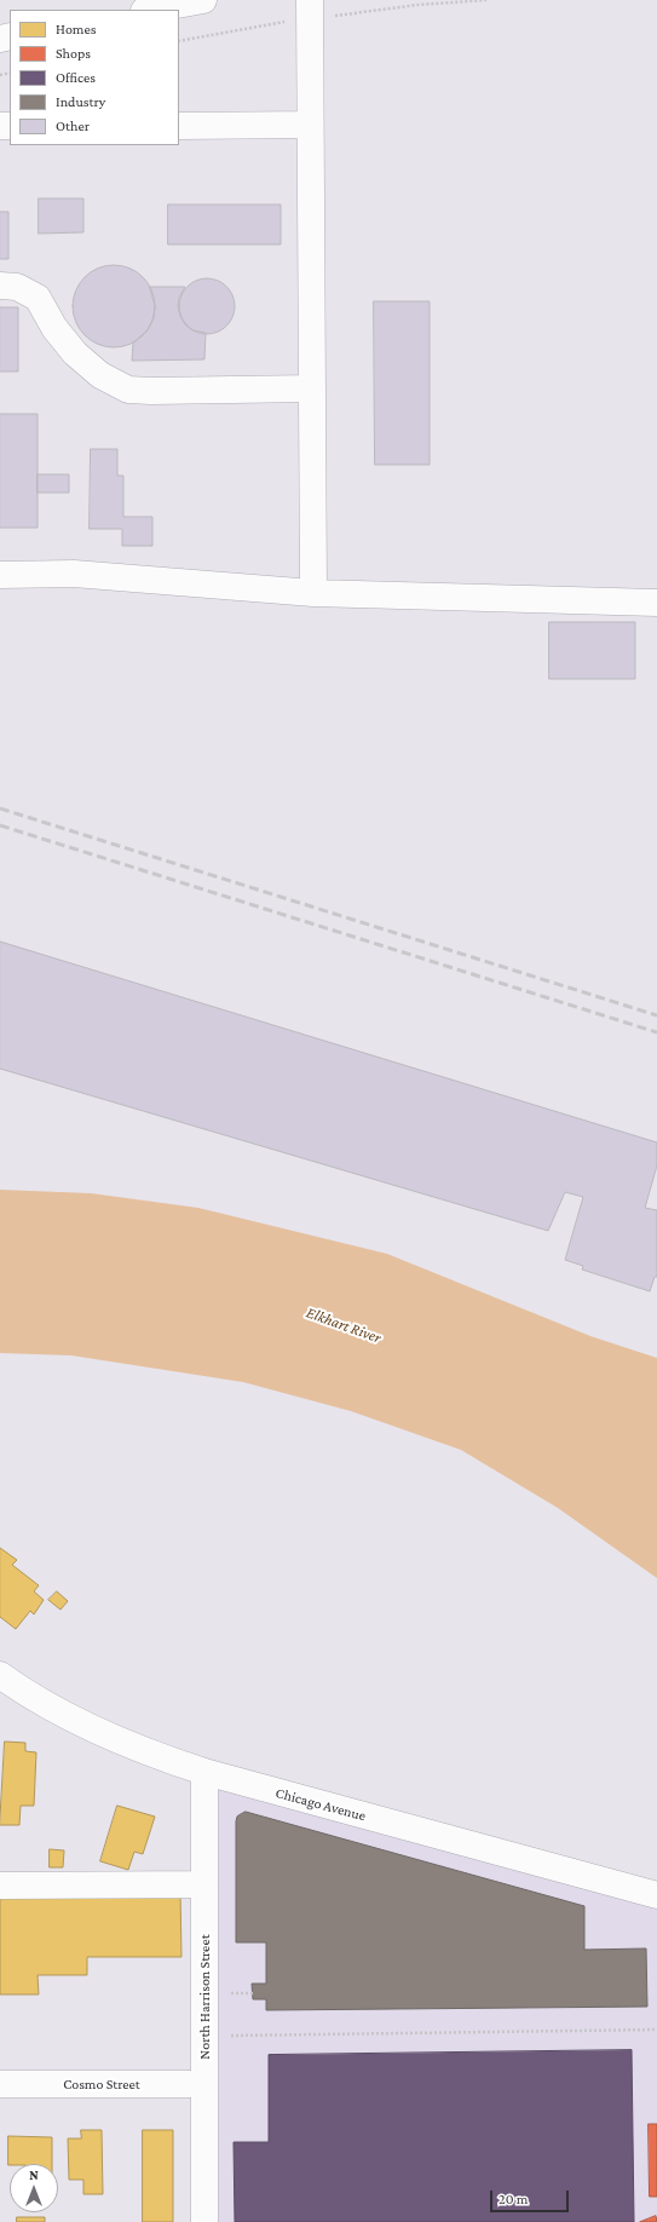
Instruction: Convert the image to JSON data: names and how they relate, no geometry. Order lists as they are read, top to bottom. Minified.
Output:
{"streets":{"street":["Chicago Avenue","North Harrison Street","Cosmo Street"]},"crossings":[["Chicago Avenue","North Harrison Street"],["North Harrison Street","Cosmo Street"]],"water":["Elkhart River"],"legend":["Homes","Shops","Offices","Industry","Other"],"scale_bar":"20 m","north":"top"}
